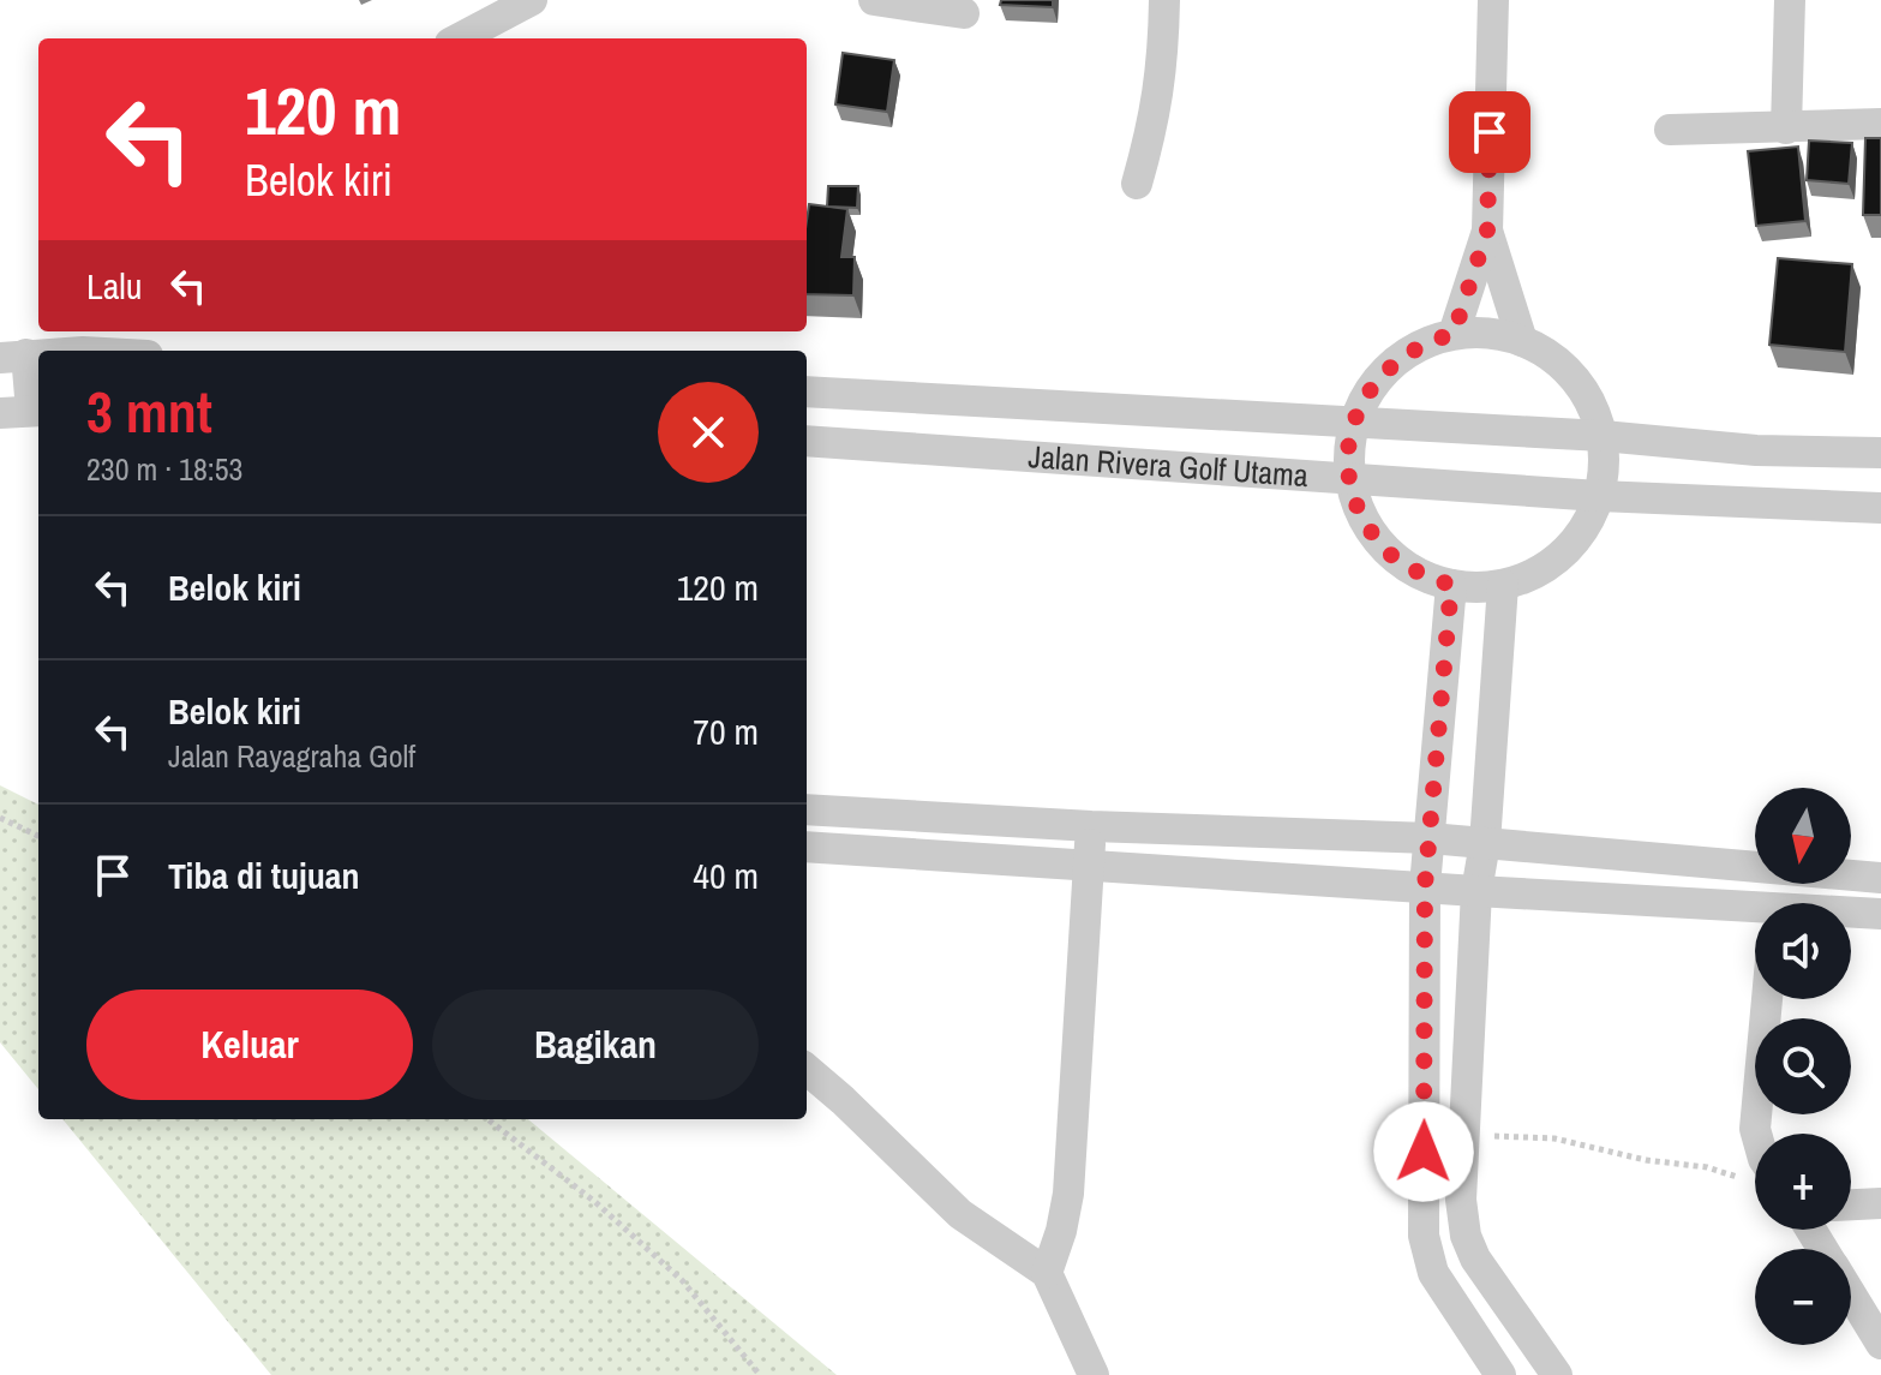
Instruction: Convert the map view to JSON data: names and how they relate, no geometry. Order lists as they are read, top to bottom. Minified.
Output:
{"streets":{"street":["Jalan Rivera Golf Utama"]},"north":"bottom","page":{"turn":["120 m","Belok kiri"],"then":"Lalu","heading":["3 mnt","230 m · 18:53"],"list":[{"name":"Belok kiri","value":"120 m"},{"name":"Belok kiri","note":"Jalan Rayagraha Golf","value":"70 m"},{"name":"Tiba di tujuan","value":"40 m"}],"map_buttons":["+","−"],"buttons":["Keluar","Bagikan"]}}
